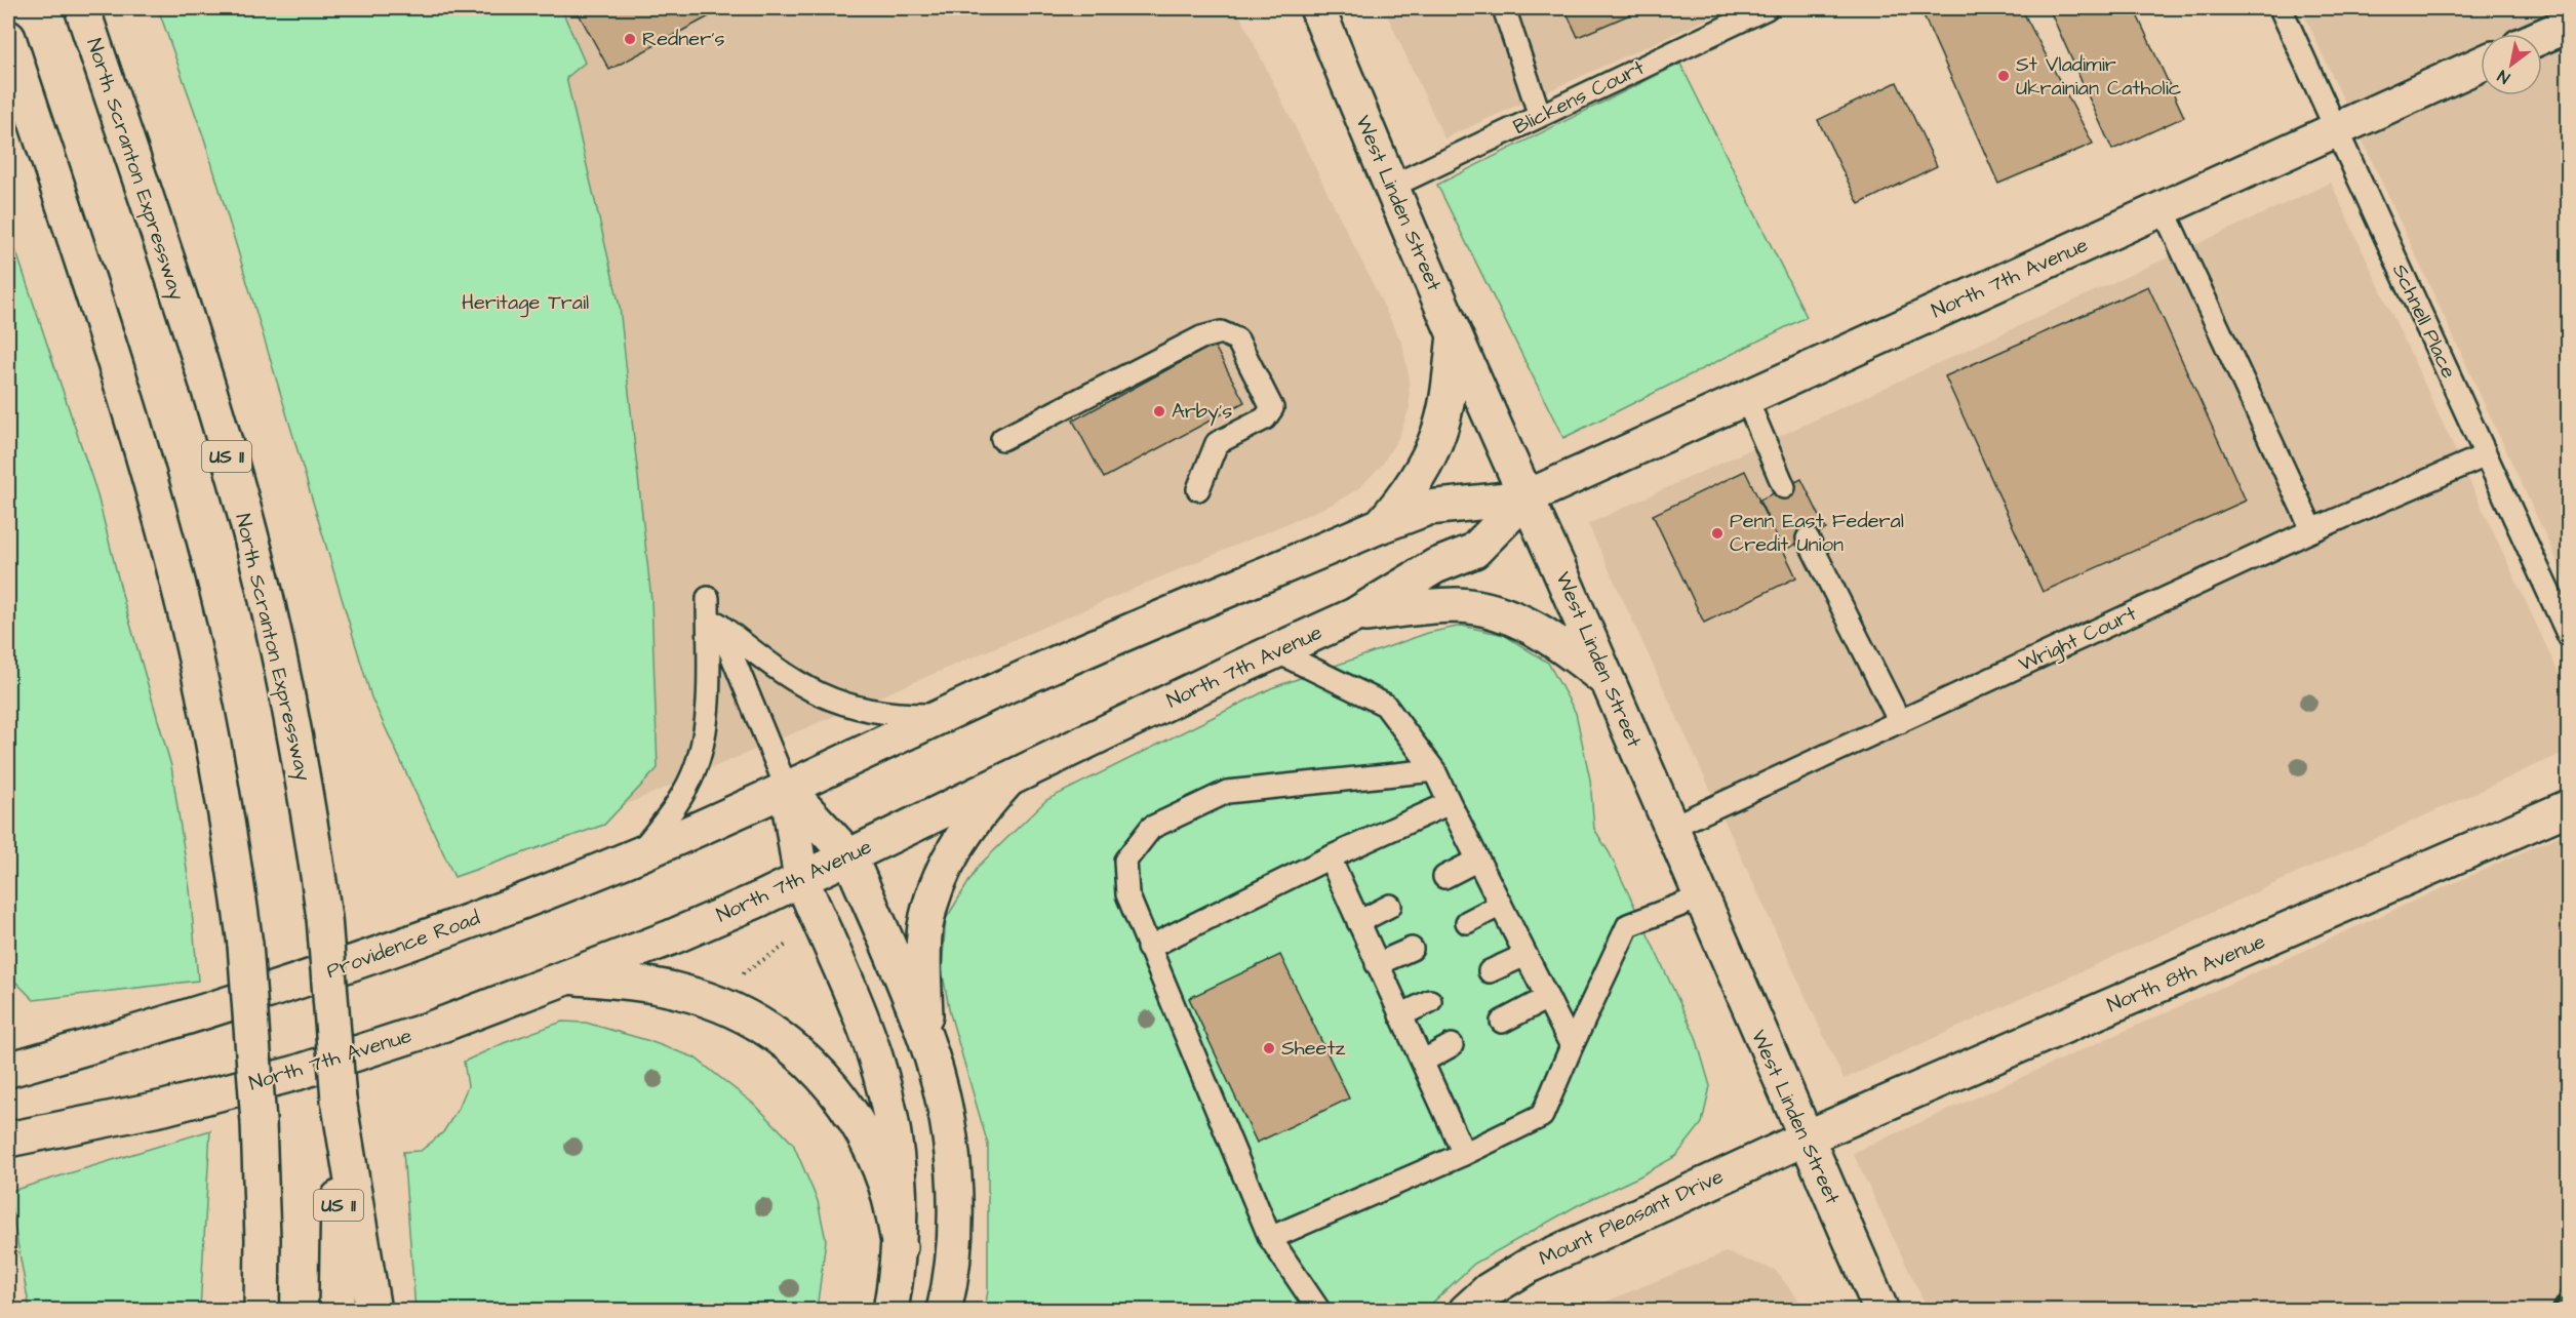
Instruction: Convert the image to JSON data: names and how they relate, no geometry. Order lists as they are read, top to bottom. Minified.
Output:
{"streets":{"main road":["North Scranton Expressway","West Linden Street","North 7th Avenue","US 11","Providence Road","North 8th Avenue","Mount Pleasant Drive"],"lane":["Blickens Court","Schnell Place","Wright Court"]},"crossings":[["Blickens Court","West Linden Street"],["West Linden Street","North 7th Avenue"],["West Linden Street","Wright Court"],["West Linden Street","North 8th Avenue"],["West Linden Street","Mount Pleasant Drive"],["North 7th Avenue","Schnell Place"],["North 7th Avenue","Providence Road"],["Schnell Place","Wright Court"],["North 8th Avenue","Mount Pleasant Drive"]],"parks":["Heritage Trail"],"places":["Redner's","St Vladimir Ukrainian Catholic","Arby's","Penn East Federal Credit Union","Sheetz"],"north":"bottom left"}
